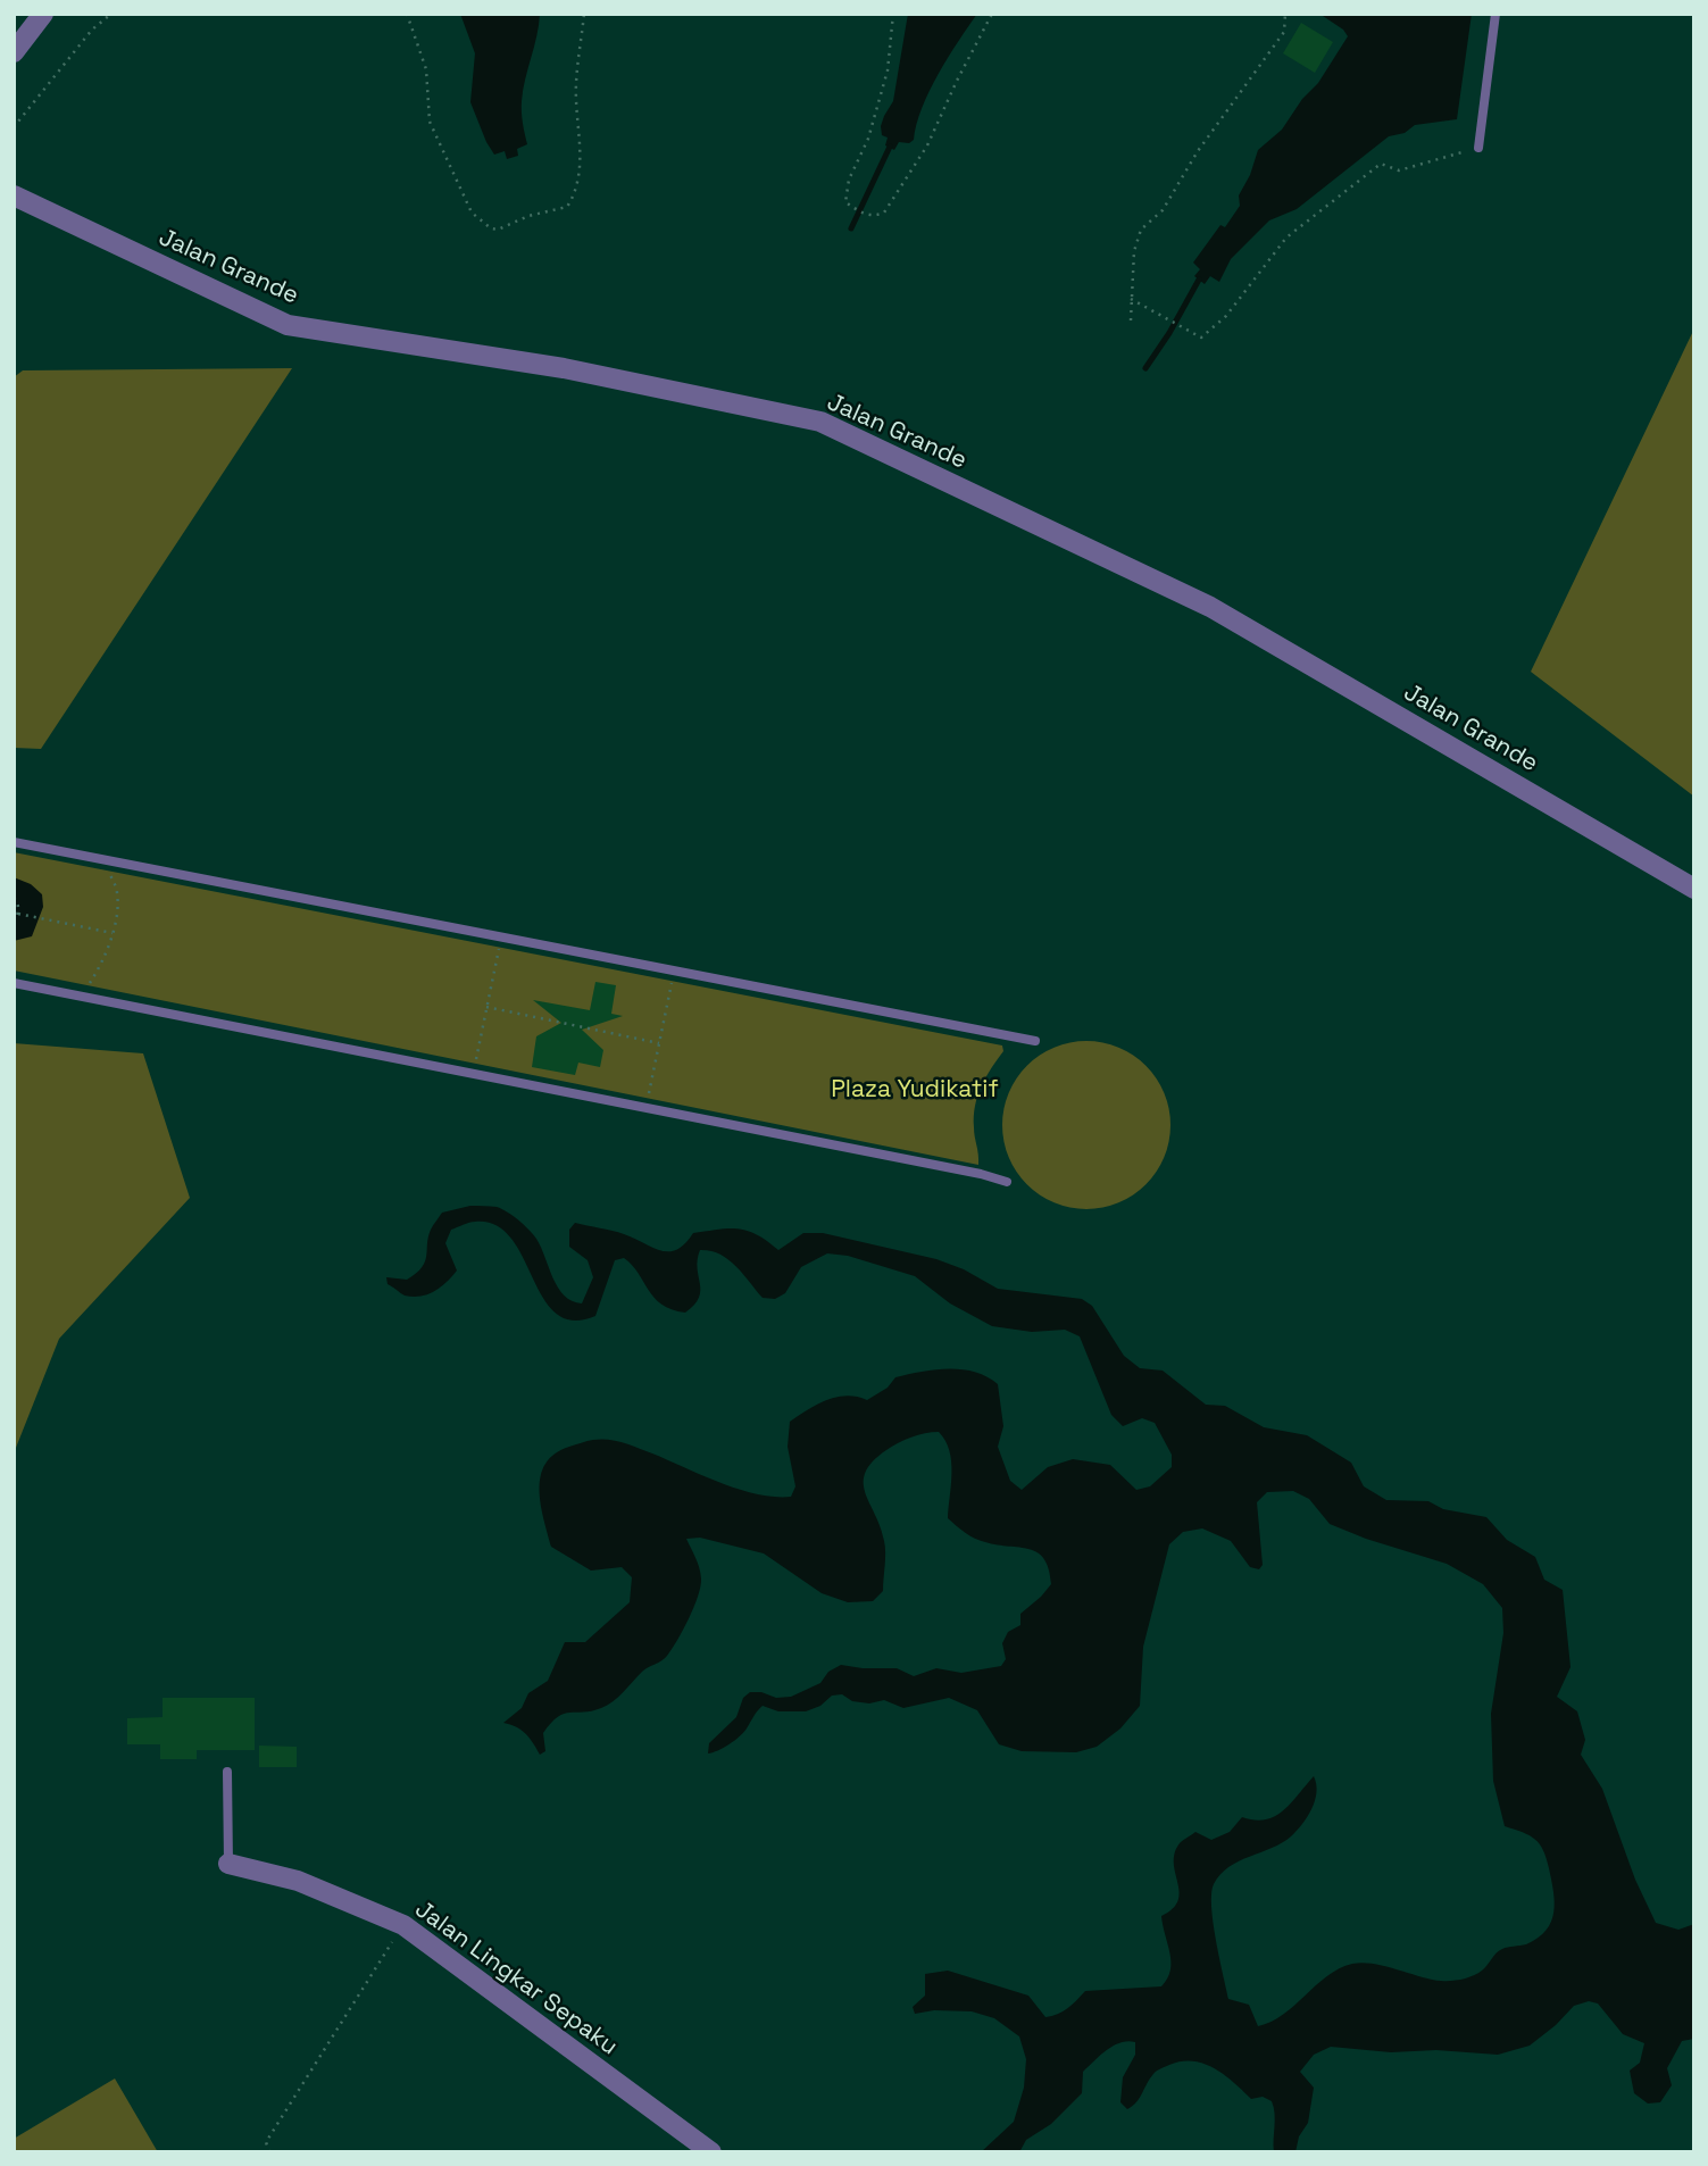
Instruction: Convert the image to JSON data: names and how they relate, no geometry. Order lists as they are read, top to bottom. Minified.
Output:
{"streets":{"street":["Jalan Grande","Jalan Lingkar Sepaku"]},"parks":["Plaza Yudikatif"]}
